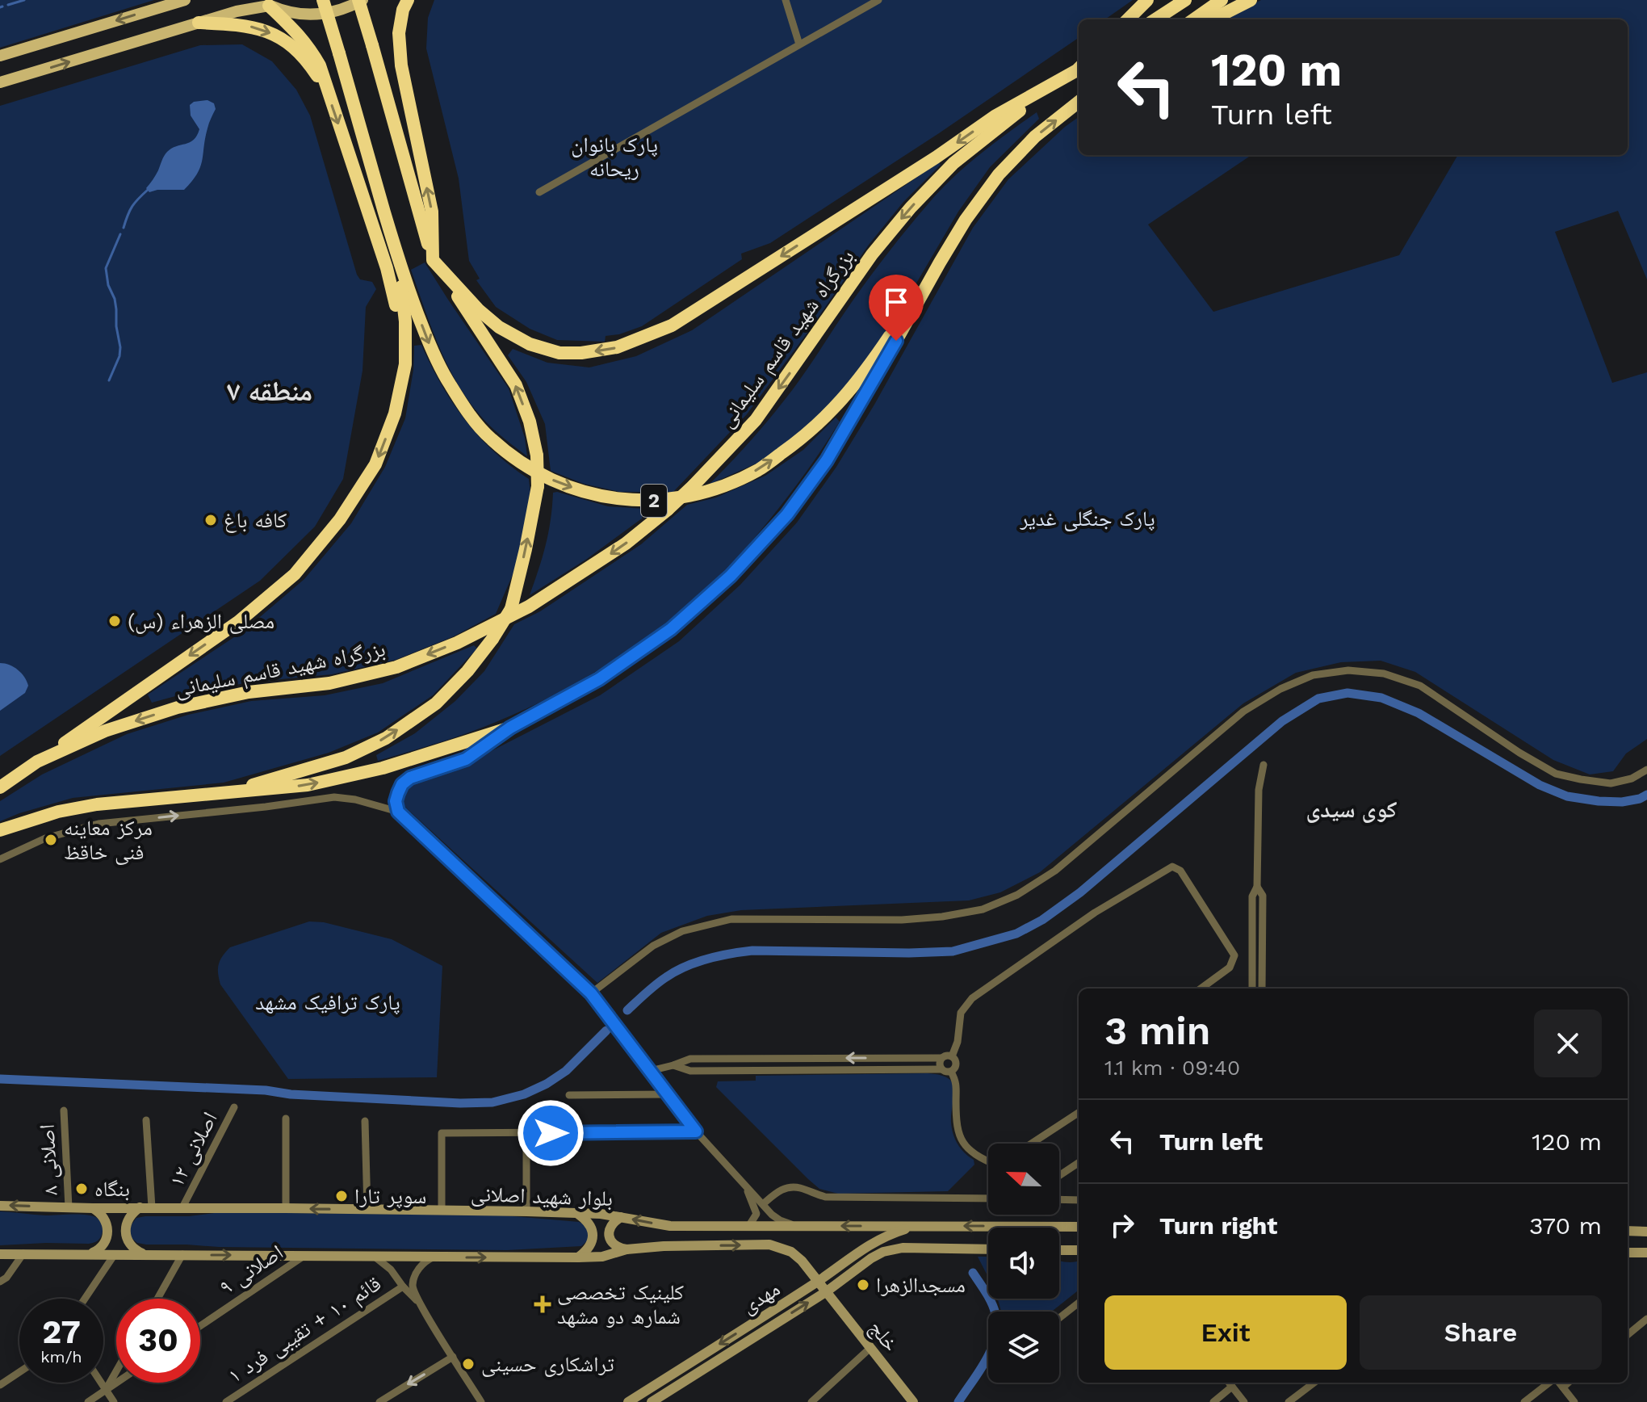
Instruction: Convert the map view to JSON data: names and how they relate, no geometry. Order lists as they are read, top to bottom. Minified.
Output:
{"streets":{"highway":["بزرگراه شهید قاسم سلیمانی","2"],"main road":["بلوار شهید اصلانی","مهدی","خلج"],"street":["اصلانی ۱۲","اصلانی ۸","اصلانی ۹","قائم ۱۰ + تقیبی فرد ۱"]},"crossings":[["اصلانی ۱۲","بلوار شهید اصلانی"],["اصلانی ۸","بلوار شهید اصلانی"],["بلوار شهید اصلانی","مهدی"],["مهدی","خلج"]],"districts":["منطقه ۷","کوی سیدی"],"parks":["پارک بانوان ریحانه","پارک جنگلی غدیر","پارک ترافیک مشهد"],"places":{"other":["کافه باغ","مصلی الزهراء (س)","مرکز معاینه فنی خاقظ","بنگاه","سوپر تارا","مسجدالزهرا","تراشکاری حسینی"],"health":["کلینیک تخصصی شمار‌ه دو مشهد"]},"north":"left","page":{"turn":["120 m","Turn left"],"heading":["3 min","1.1 km · 09:40"],"list":[{"name":"Turn left","value":"120 m"},{"name":"Turn right","value":"370 m"}],"buttons":["Exit","Share"],"speed":"27 km/h","limit":"30"}}
